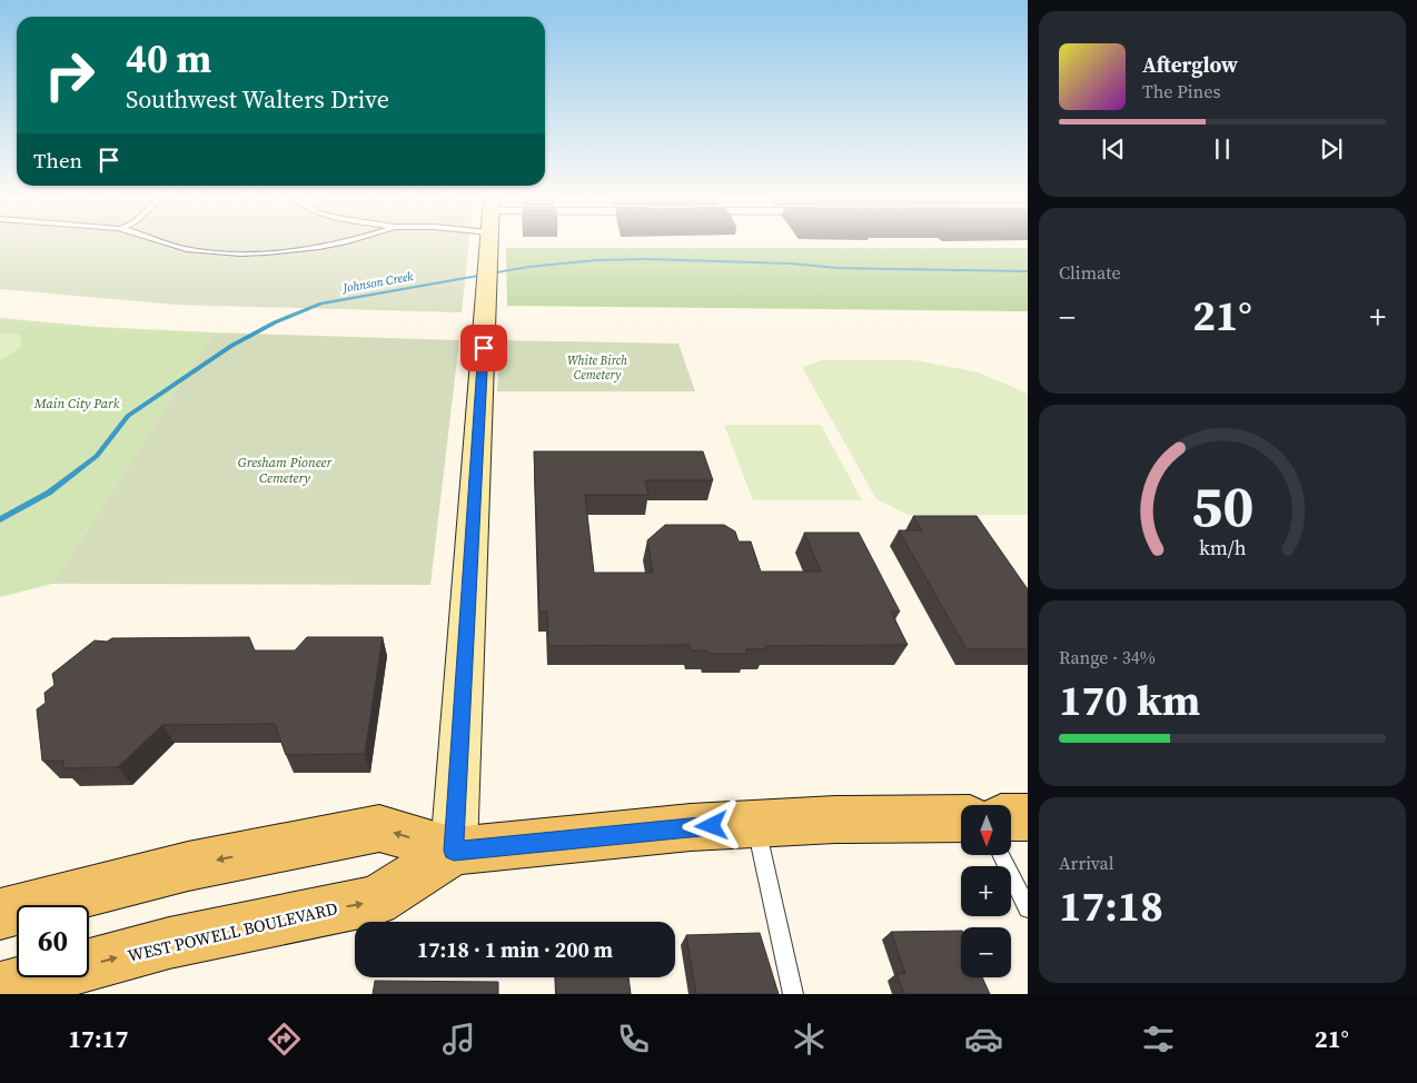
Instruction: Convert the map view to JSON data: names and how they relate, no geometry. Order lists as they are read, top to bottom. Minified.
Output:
{"streets":{"main road":["WEST POWELL BOULEVARD"]},"water":["Johnson Creek"],"parks":["White Birch Cemetery","Main City Park","Gresham Pioneer Cemetery"],"north":"bottom","page":{"turn":["40 m","Southwest Walters Drive"],"song":["Afterglow","The Pines"],"then":"Then","tile":["Climate",["Range · 34%","170 km"],["Arrival","17:18"]],"heat":["−","21°","+"],"map_buttons":["+","−"],"limit":"60","trip":"17:18 · 1 min · 200 m","tabs":["17:17","21°"],"gauge":["50","km/h"]}}
